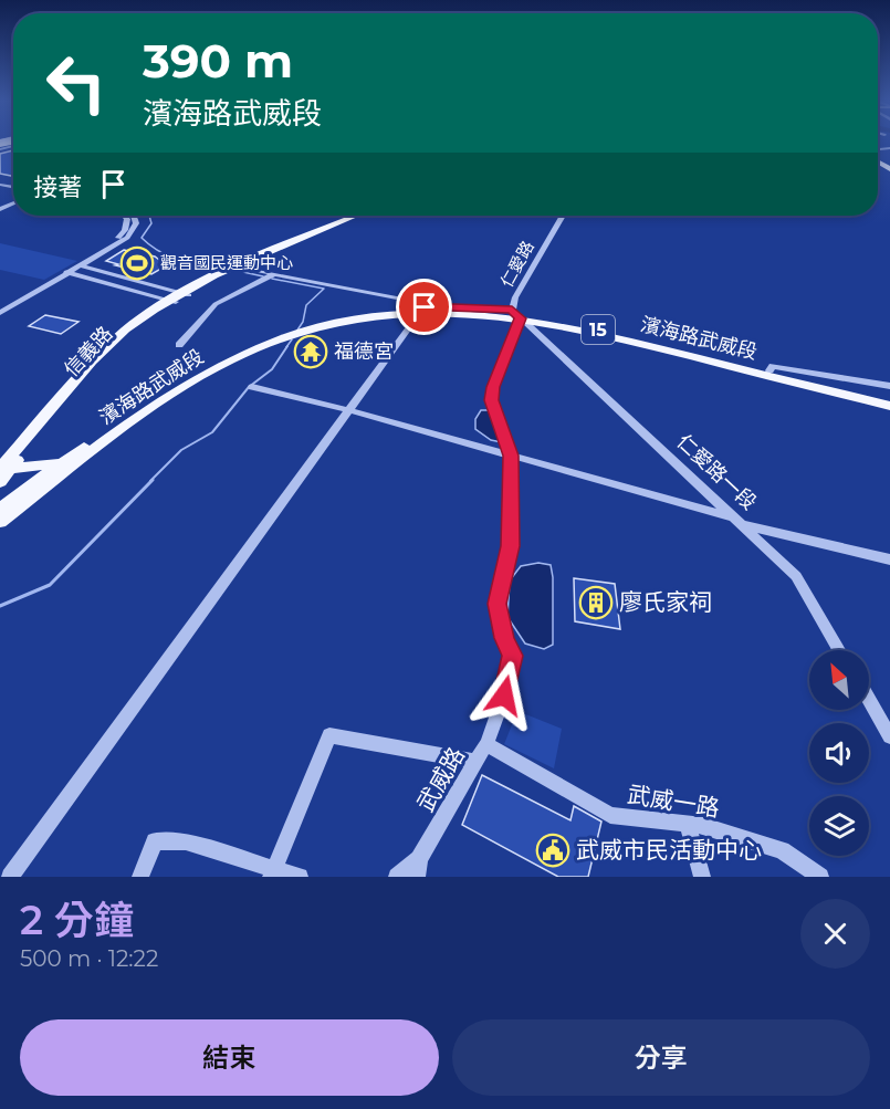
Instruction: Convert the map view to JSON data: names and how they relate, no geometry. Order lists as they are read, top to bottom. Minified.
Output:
{"streets":{"main road":["15","濱海路武威段","信義路"],"street":["仁愛路","仁愛路一段","武威路","武威一路"]},"crossings":[["仁愛路","濱海路武威段"],["仁愛路","仁愛路一段"],["仁愛路","武威路"],["濱海路武威段","武威路"],["武威路","武威一路"]],"places":{"sports":["觀音國民運動中心"],"temple":["福德宮"],"building":["廖氏家祠"],"public building":["武威市民活動中心"]},"north":"top left","page":{"turn":["390 m","濱海路武威段"],"then":"接著","heading":["2 分鐘","500 m · 12:22"],"buttons":["結束","分享"]}}
